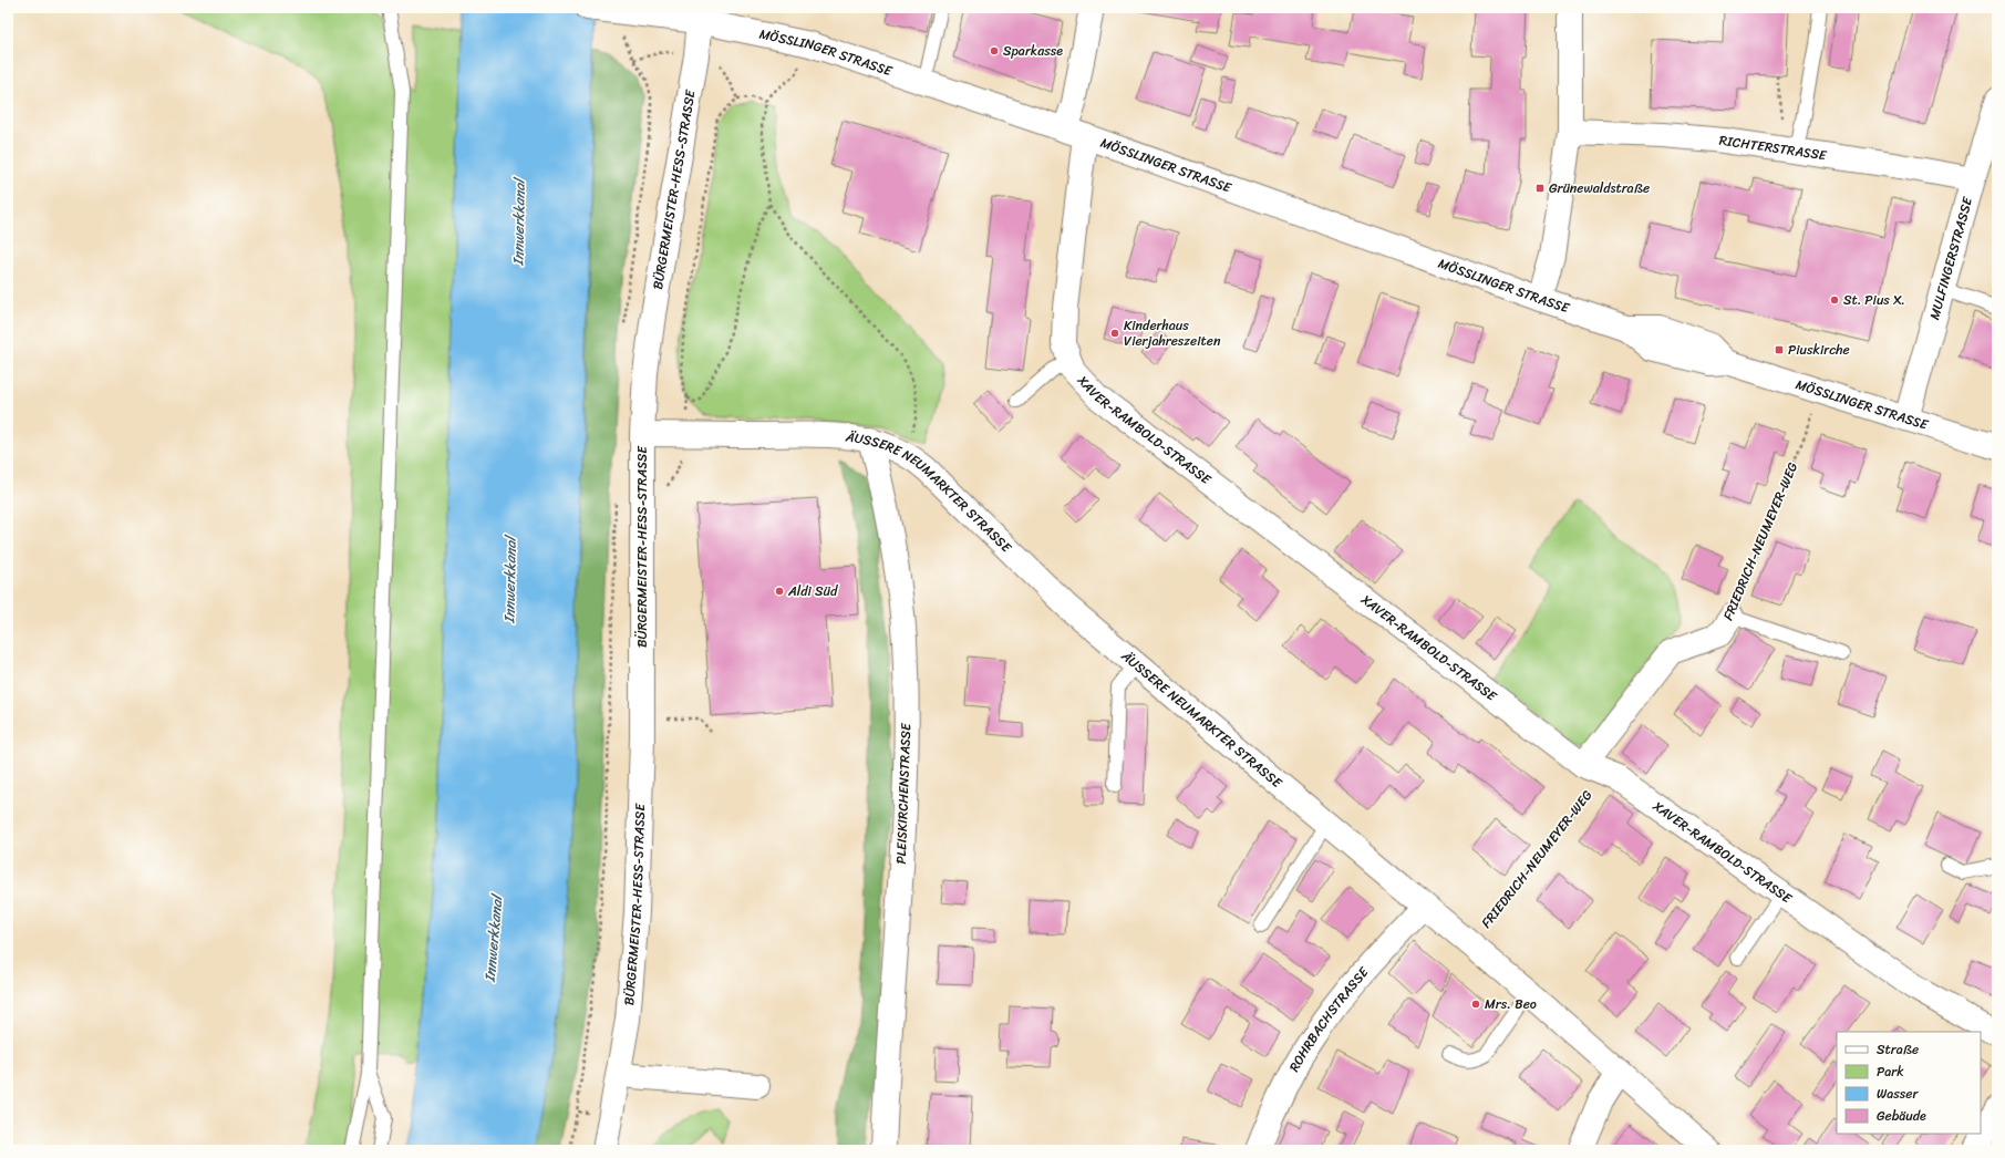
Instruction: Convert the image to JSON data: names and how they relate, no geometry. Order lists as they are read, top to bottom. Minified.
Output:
{"streets":{"street":["MÖSSLINGER STRASSE","RICHTERSTRASSE","BÜRGERMEISTER-HESS-STRASSE","MULFINGERSTRASSE","XAVER-RAMBOLD-STRASSE","ÄUSSERE NEUMARKTER STRASSE","FRIEDRICH-NEUMEYER-WEG","PLEISKIRCHENSTRASSE","ROHRBACHSTRASSE"]},"crossings":[["MÖSSLINGER STRASSE","BÜRGERMEISTER-HESS-STRASSE"],["MÖSSLINGER STRASSE","MULFINGERSTRASSE"],["MÖSSLINGER STRASSE","XAVER-RAMBOLD-STRASSE"],["MÖSSLINGER STRASSE","FRIEDRICH-NEUMEYER-WEG"],["RICHTERSTRASSE","MULFINGERSTRASSE"],["BÜRGERMEISTER-HESS-STRASSE","ÄUSSERE NEUMARKTER STRASSE"],["XAVER-RAMBOLD-STRASSE","FRIEDRICH-NEUMEYER-WEG"],["ÄUSSERE NEUMARKTER STRASSE","FRIEDRICH-NEUMEYER-WEG"],["ÄUSSERE NEUMARKTER STRASSE","PLEISKIRCHENSTRASSE"],["ÄUSSERE NEUMARKTER STRASSE","ROHRBACHSTRASSE"]],"water":["Innwerkkanal"],"places":{"other":["Sparkasse","St. Pius X.","Kinderhaus Vierjahreszeiten","Aldi Süd","Mrs. Beo"],"transit":["Grünewaldstraße","Piuskirche"]},"legend":["Straße","Park","Wasser","Gebäude"]}
